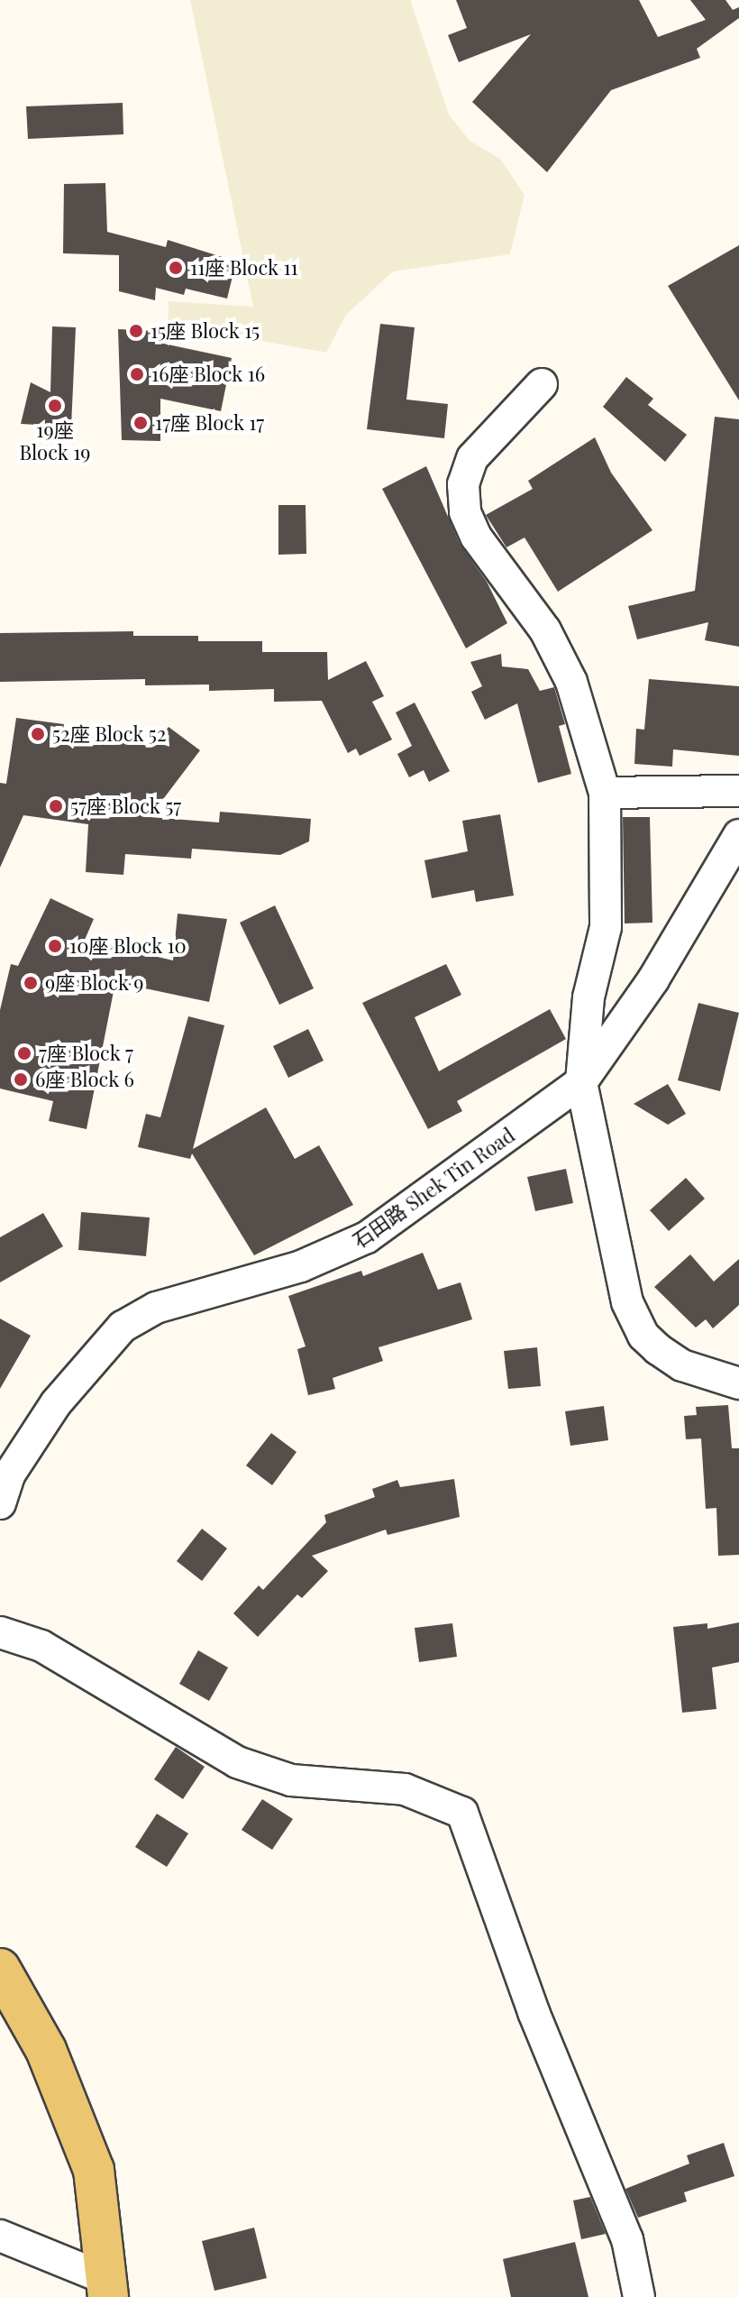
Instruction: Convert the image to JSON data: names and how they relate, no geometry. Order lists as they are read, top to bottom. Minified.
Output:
{"streets":{"street":["石田路 Shek Tin Road"]},"places":["11座 Block 11","15座 Block 15","16座 Block 16","19座 Block 19","17座 Block 17","52座 Block 52","57座 Block 57","10座 Block 10","9座 Block 9","7座 Block 7","6座 Block 6"]}
